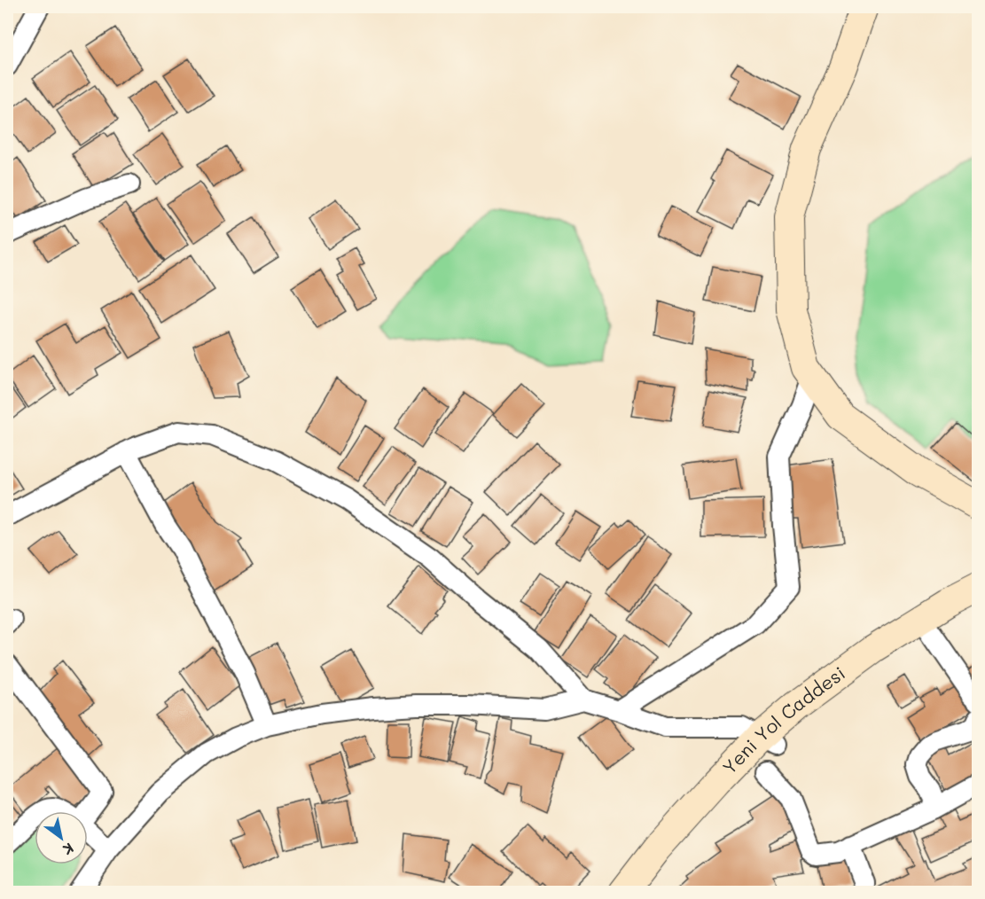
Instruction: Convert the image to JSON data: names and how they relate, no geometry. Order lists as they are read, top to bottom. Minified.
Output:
{"streets":{"main road":["Yeni Yol Caddesi"]},"north":"bottom right"}
